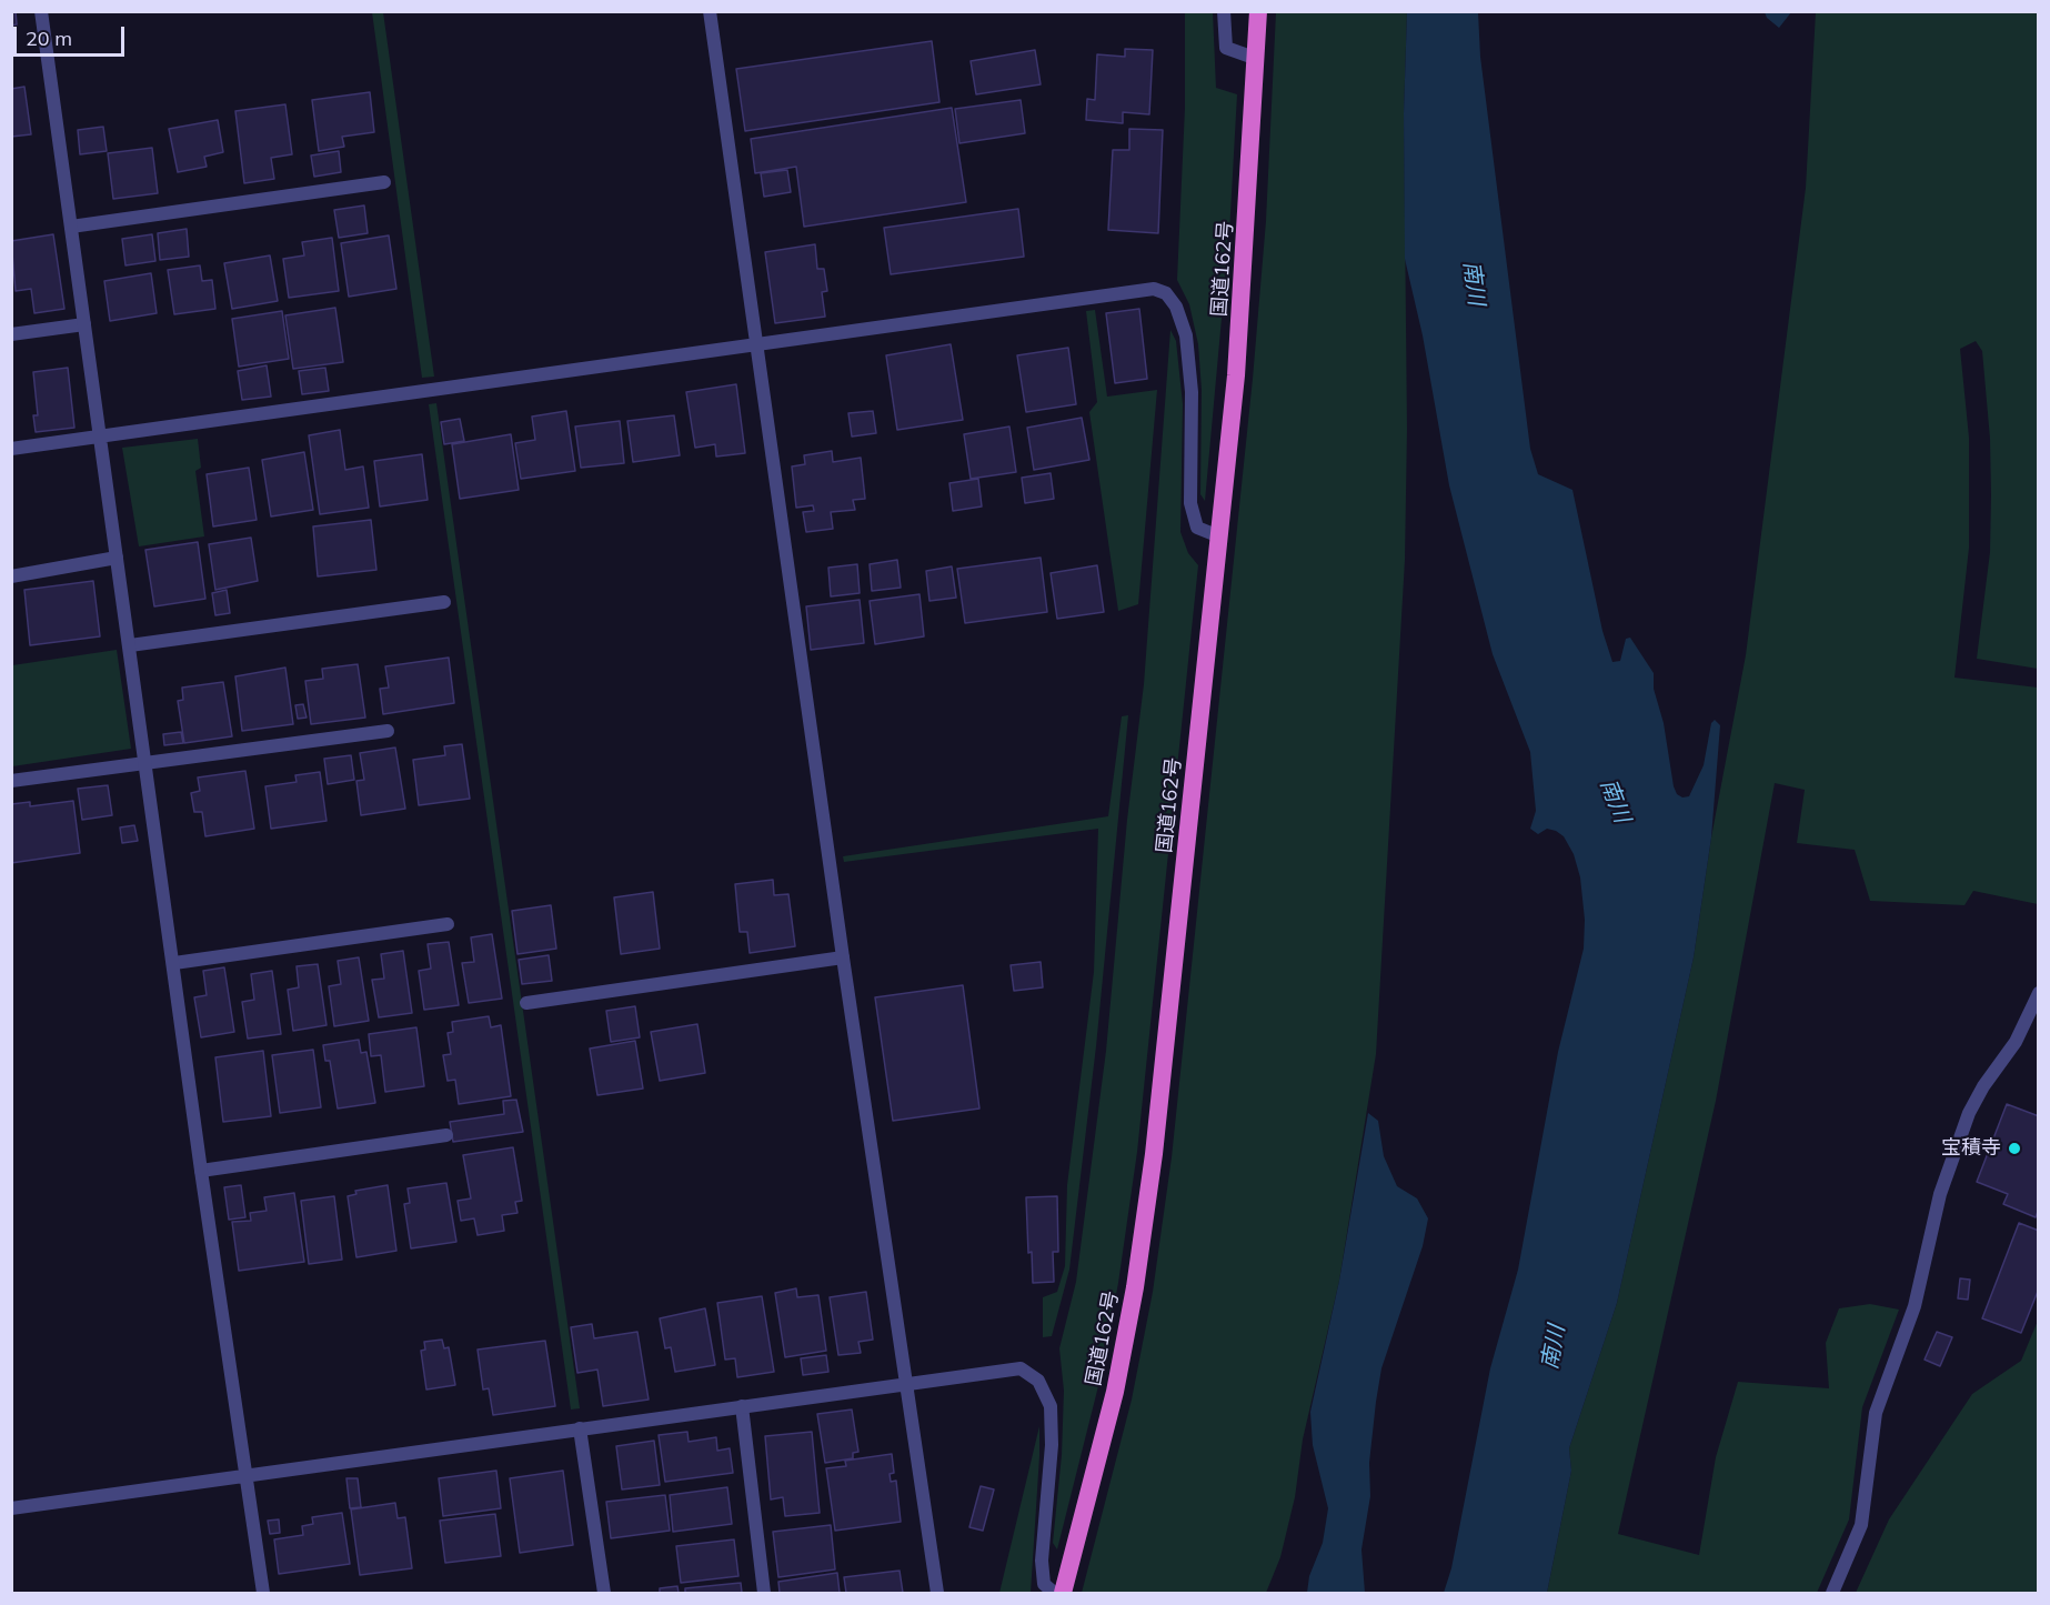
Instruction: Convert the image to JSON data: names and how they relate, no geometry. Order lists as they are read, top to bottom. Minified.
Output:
{"streets":{"highway":["国道162号"]},"water":["南川"],"places":["宝積寺"],"scale_bar":"20 m"}
